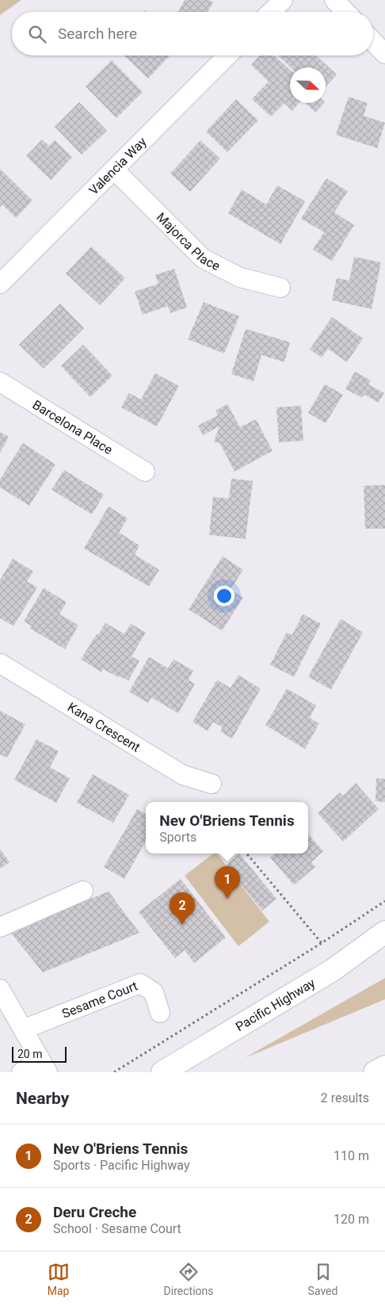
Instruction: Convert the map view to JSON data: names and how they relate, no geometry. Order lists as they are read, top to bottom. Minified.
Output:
{"streets":{"main road":["Pacific Highway"],"street":["Valencia Way","Majorca Place","Barcelona Place","Kana Crescent","Sesame Court"]},"crossings":[["Valencia Way","Majorca Place"]],"scale_bar":"20 m","north":"right","page":{"search":"Search here","popup":["Nev O'Briens Tennis","Sports"],"pins":["1","2"],"scale":"20 m","heading":["Nearby","2 results"],"list":[{"mark":"1","name":"Nev O'Briens Tennis","note":"Sports · Pacific Highway","value":"110 m"},{"mark":"2","name":"Deru Creche","note":"School · Sesame Court","value":"120 m"}],"nav":["Map","Directions","Saved"]}}
